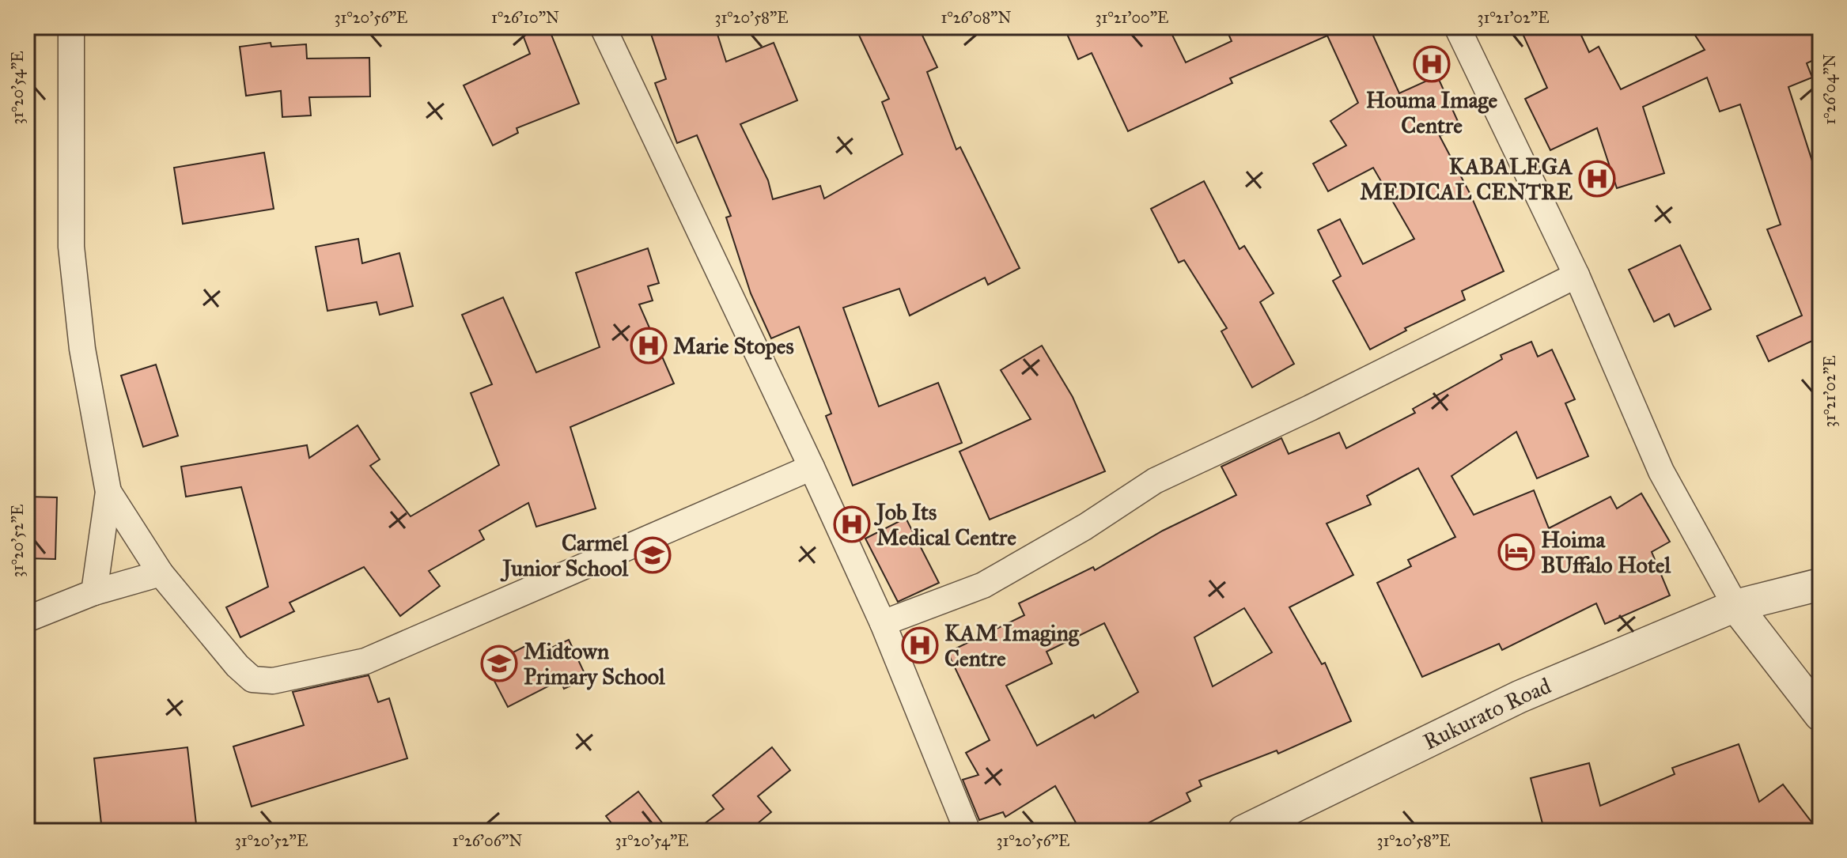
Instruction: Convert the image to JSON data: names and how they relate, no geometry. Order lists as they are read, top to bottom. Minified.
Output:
{"streets":{"street":["Rukurato Road"]},"places":{"hospital":["Houma Image Centre","KABALEGA MEDICAL CENTRE","Marie Stopes","Job Its Medical Centre","KAM Imaging Centre"],"hotel":["Hoima BUffalo Hotel"],"school or university":["Carmel Junior School","Midtown Primary School"]},"coordinates":["31°20'56\"E","1°26'10\"N","31°20'58\"E","1°26'08\"N","31°21'00\"E","31°21'02\"E","31°20'54\"E","1°26'04\"N","31°20'52\"E","1°26'06\"N"]}
